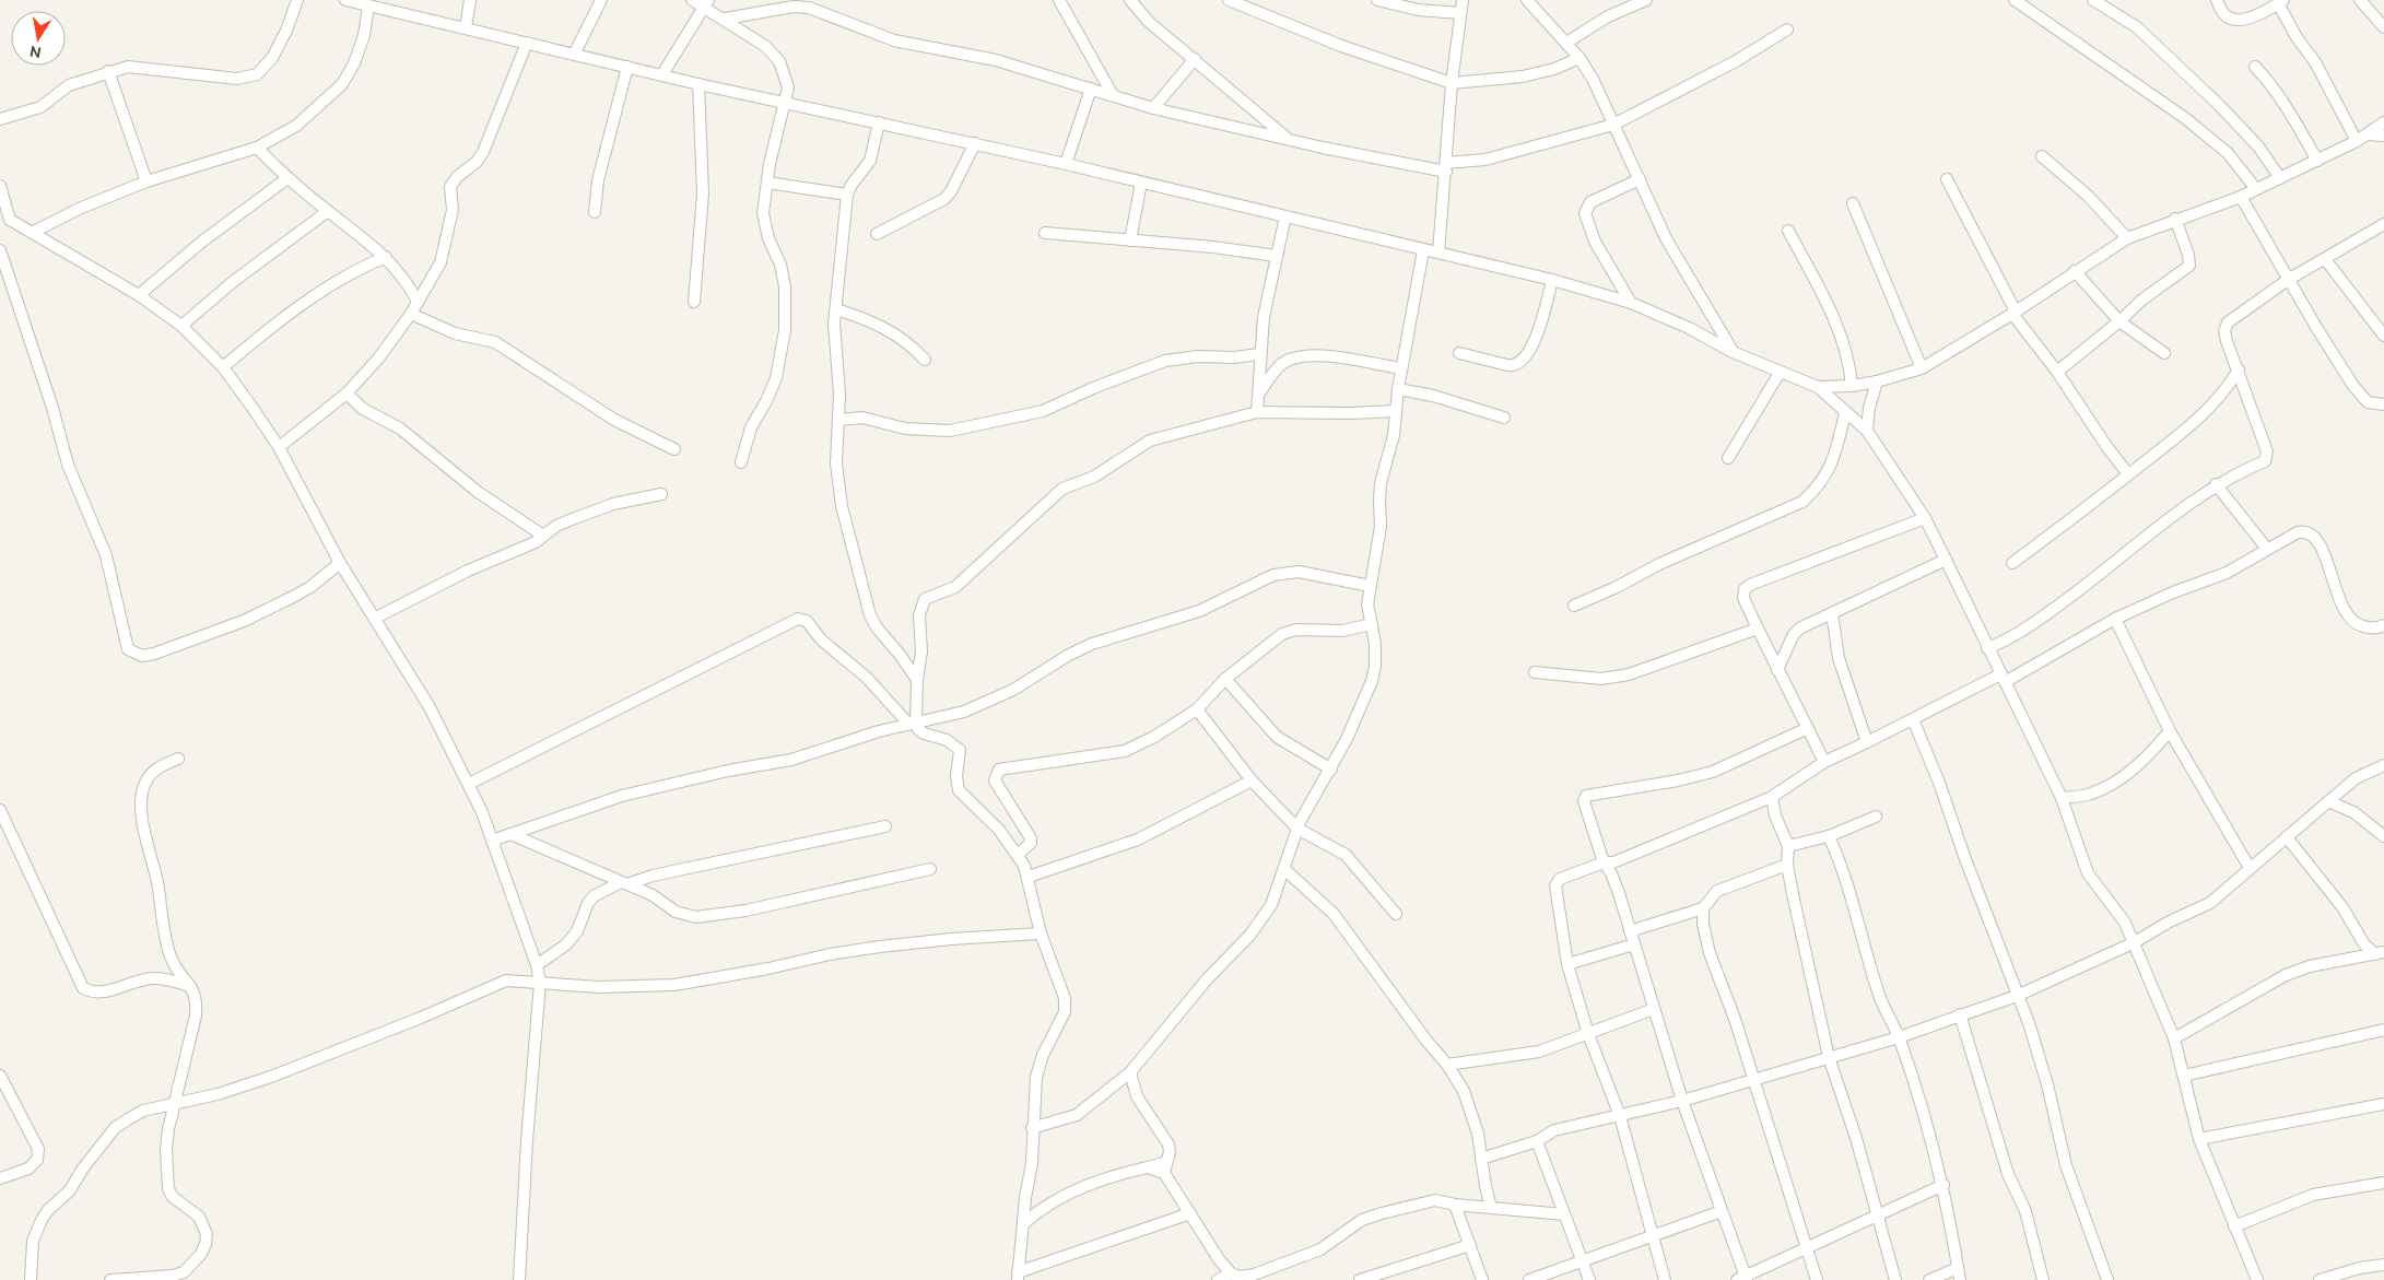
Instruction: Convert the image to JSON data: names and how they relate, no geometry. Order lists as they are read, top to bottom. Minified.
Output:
{"north":"bottom"}
